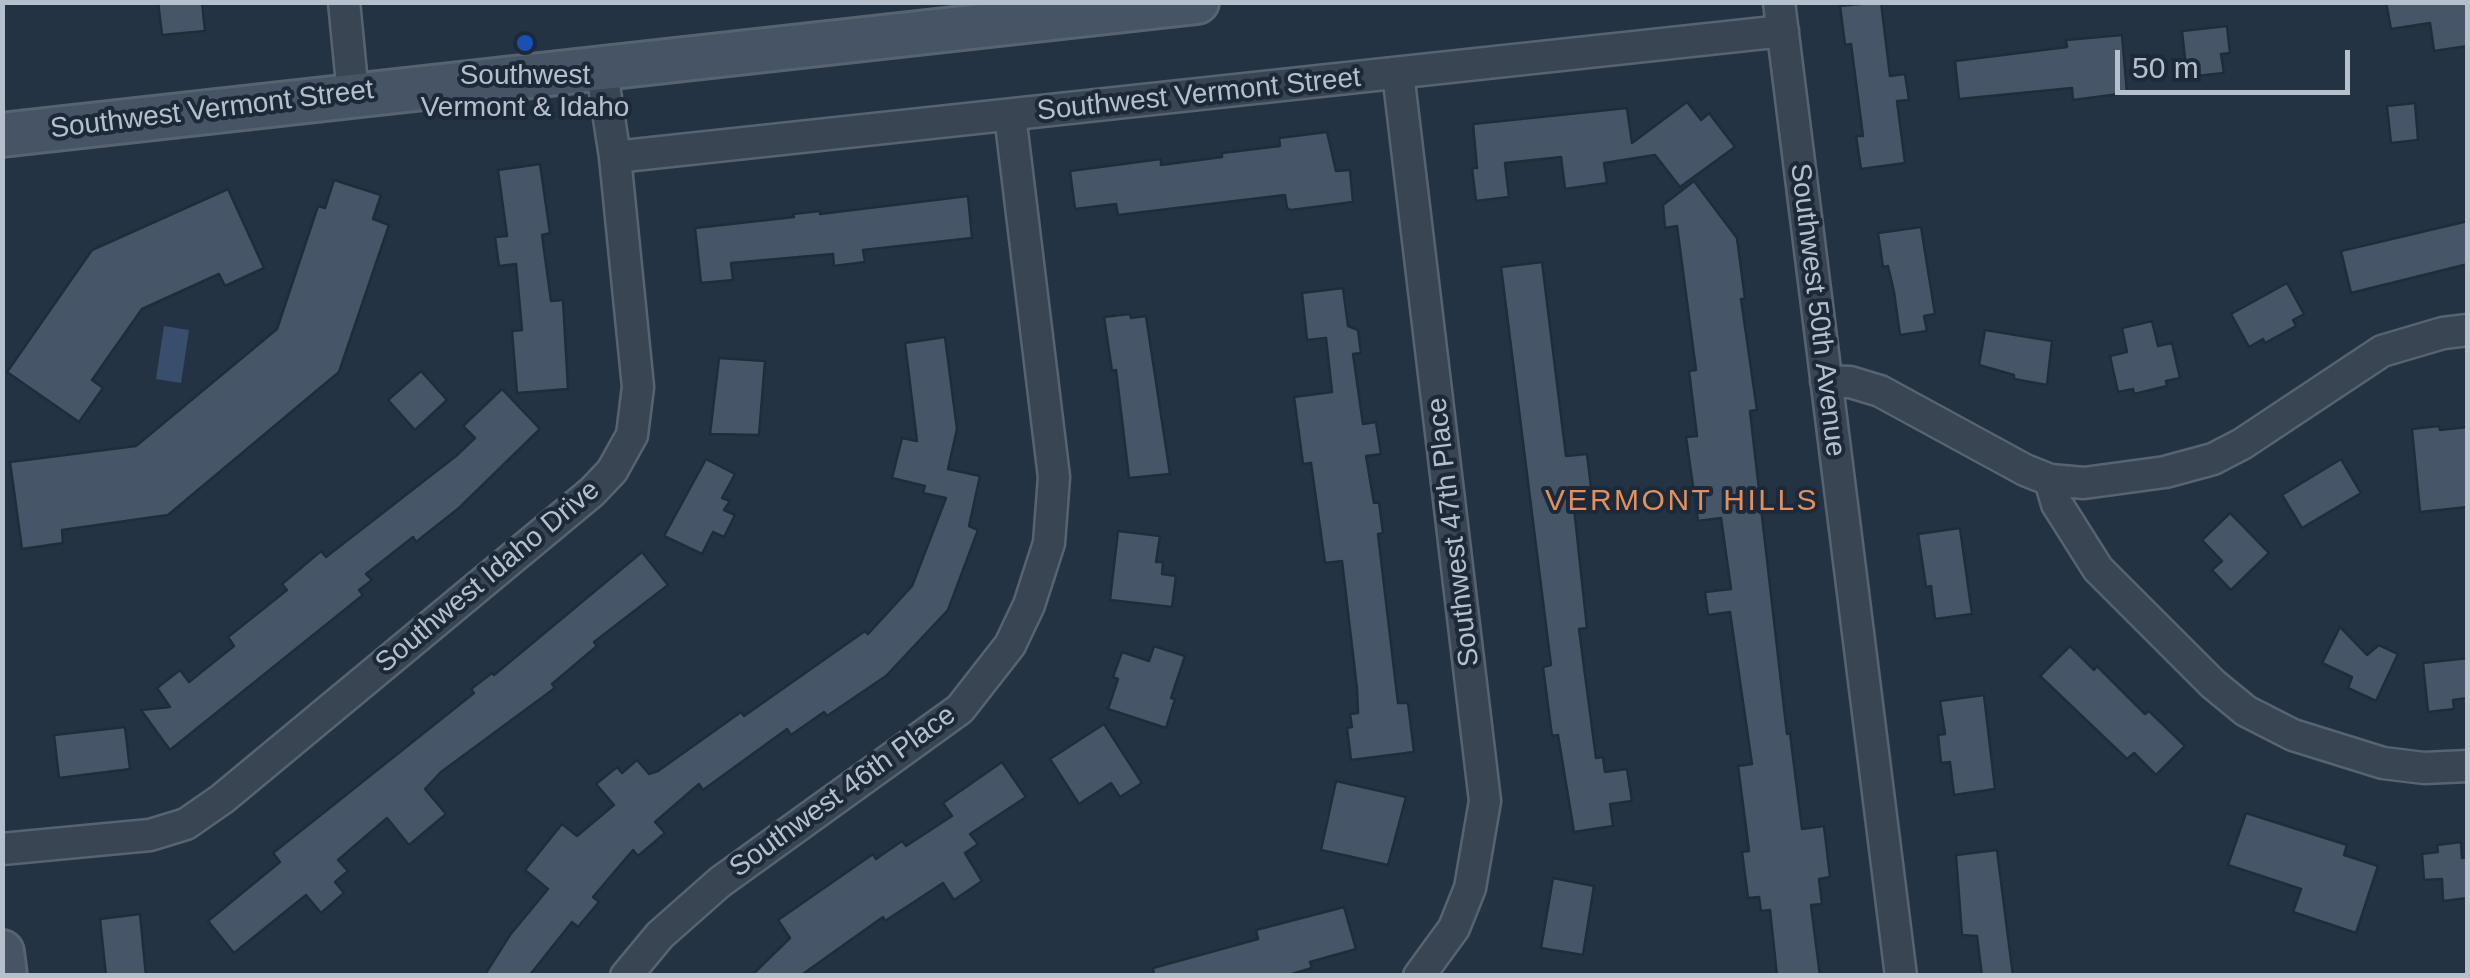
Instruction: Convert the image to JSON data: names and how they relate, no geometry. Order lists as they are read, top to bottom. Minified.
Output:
{"streets":{"main road":["Southwest Vermont Street"],"street":["Southwest 50th Avenue","Southwest 47th Place","Southwest Idaho Drive","Southwest 46th Place"]},"crossings":[["Southwest Vermont Street","Southwest 50th Avenue"],["Southwest Vermont Street","Southwest 47th Place"],["Southwest Vermont Street","Southwest Idaho Drive"],["Southwest Vermont Street","Southwest 46th Place"]],"districts":["VERMONT HILLS"],"places":["Southwest Vermont & Idaho"],"scale_bar":"50 m"}
